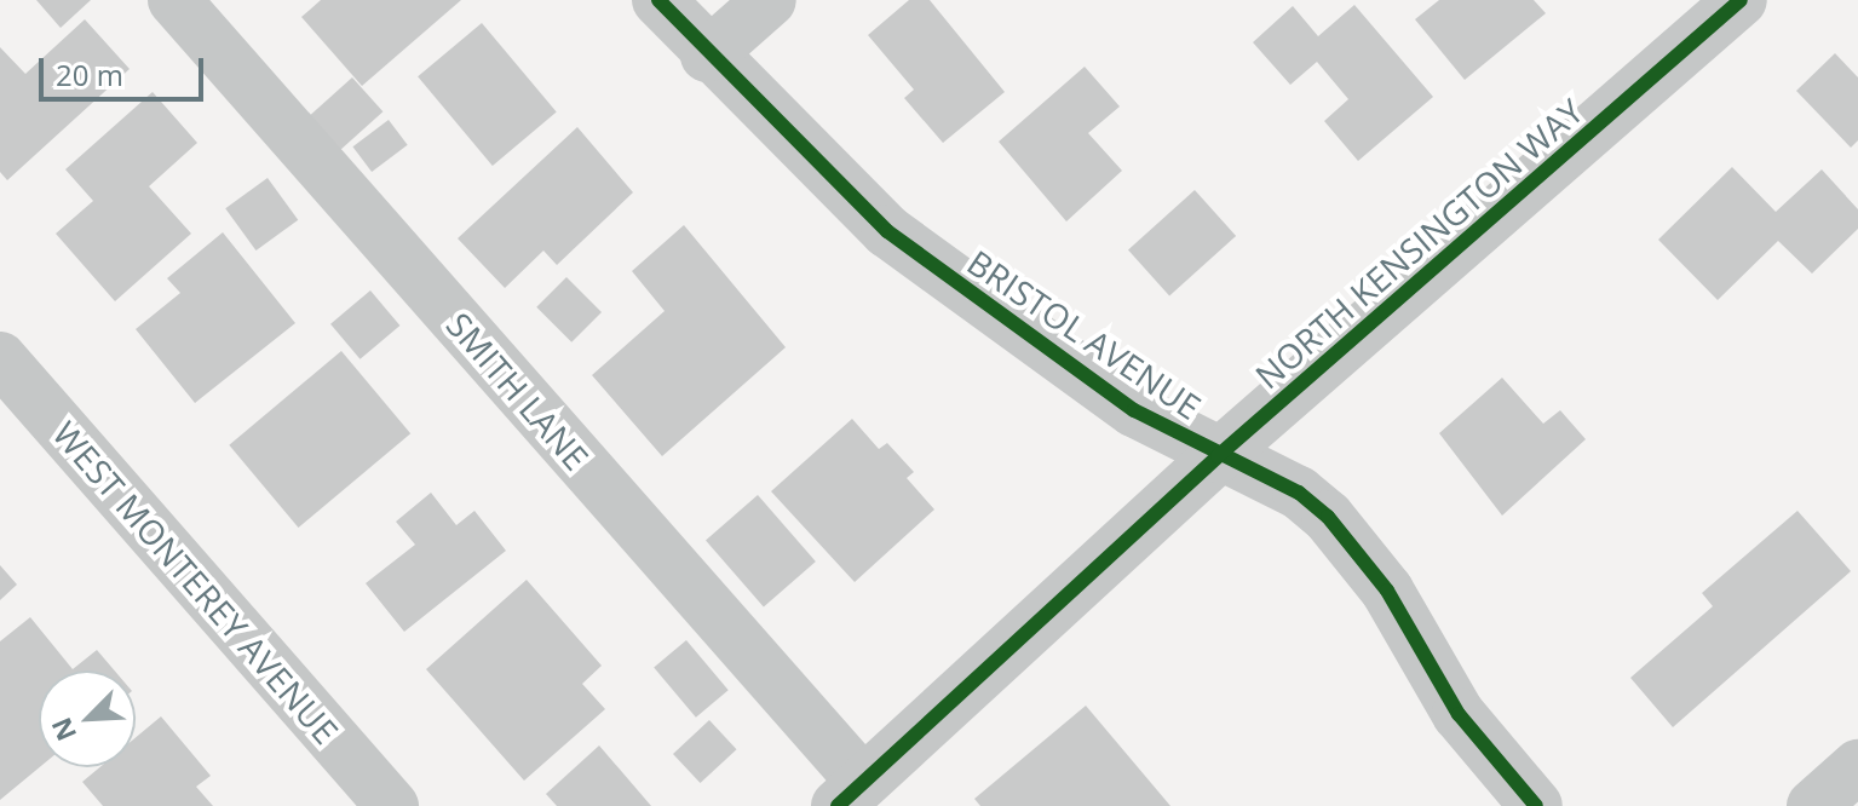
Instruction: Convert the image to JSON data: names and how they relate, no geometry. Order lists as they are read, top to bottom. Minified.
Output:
{"streets":{"street":["NORTH KENSINGTON WAY","BRISTOL AVENUE","SMITH LANE","WEST MONTEREY AVENUE"]},"crossings":[["NORTH KENSINGTON WAY","BRISTOL AVENUE"],["NORTH KENSINGTON WAY","SMITH LANE"]],"scale_bar":"20 m","north":"bottom left"}
